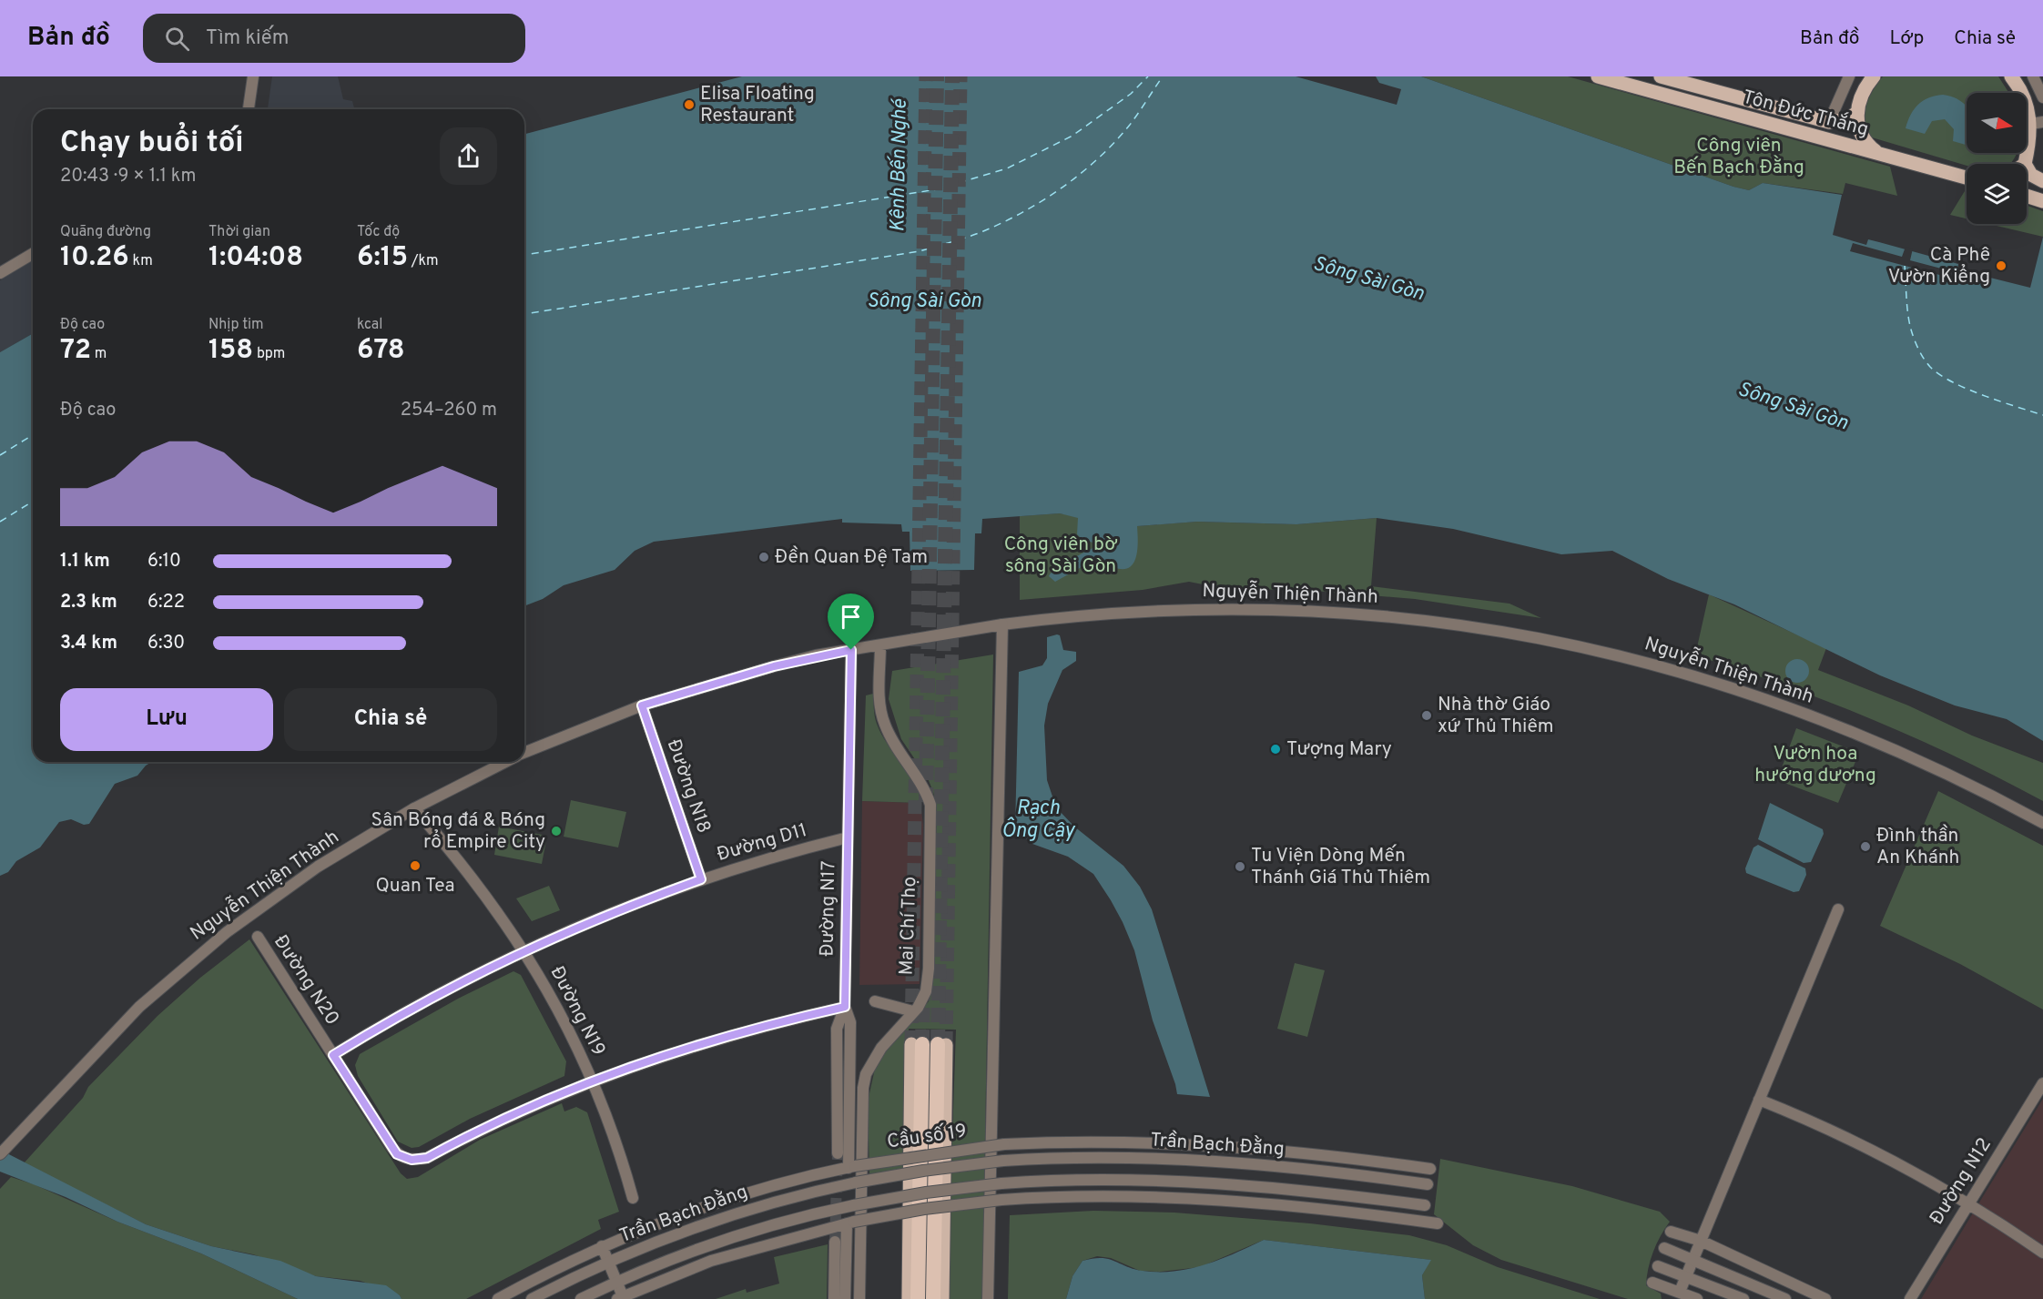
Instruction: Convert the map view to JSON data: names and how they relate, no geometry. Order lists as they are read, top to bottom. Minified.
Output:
{"streets":{"main road":["Tôn Ðức Thắng"],"street":["Nguyễn Thiện Thành","Đường N18","Đường D11","Đường N17","Mai Chí Thọ","Đường N20","Đường N19","Cầu số 19","Trần Bạch Đằng","Đường N12"]},"crossings":[["Nguyễn Thiện Thành","Đường N18"],["Nguyễn Thiện Thành","Đường N17"],["Nguyễn Thiện Thành","Mai Chí Thọ"],["Nguyễn Thiện Thành","Đường N19"],["Đường N18","Đường D11"],["Đường D11","Đường N17"],["Đường D11","Đường N20"],["Đường D11","Đường N19"],["Đường N17","Cầu số 19"],["Đường N20","Đường N19"],["Cầu số 19","Trần Bạch Đằng"]],"water":["Kênh Bến Nghé","Sông Sài Gòn","Rạch Ông Cậy"],"parks":["Công viên Bến Bạch Đằng","Công viên bờ sông Sài Gòn","Vườn hoa hướng dương"],"places":["Elisa Floating Restaurant","Cà Phê Vườn Kiểng","Đền Quan Đệ Tam","Nhà thờ Giáo xứ Thủ Thiêm","Tượng Mary","Sân Bóng đá & Bóng rổ Empire City","Đình thần An Khánh","Quan Tea","Tu Viện Dòng Mến Thánh Giá Thủ Thiêm"],"north":"right","page":{"header":"Bản đồ","search":"Tìm kiếm","nav":["Bản đồ","Lớp","Chia sẻ"],"heading":["Chạy buổi tối","20:43 · 9 × 1.1 km"],"stats":[["Quãng đường","10.26 km"],["Thời gian","1:04:08"],["Tốc độ","6:15 /km"],["Độ cao","72 m"],["Nhịp tim","158 bpm"],["kcal","678"]],"chart":["Độ cao","254–260 m"],"list":[{"name":"1.1 km","note":"6:10"},{"name":"2.3 km","note":"6:22"},{"name":"3.4 km","note":"6:30"}],"buttons":["Lưu","Chia sẻ"]}}
